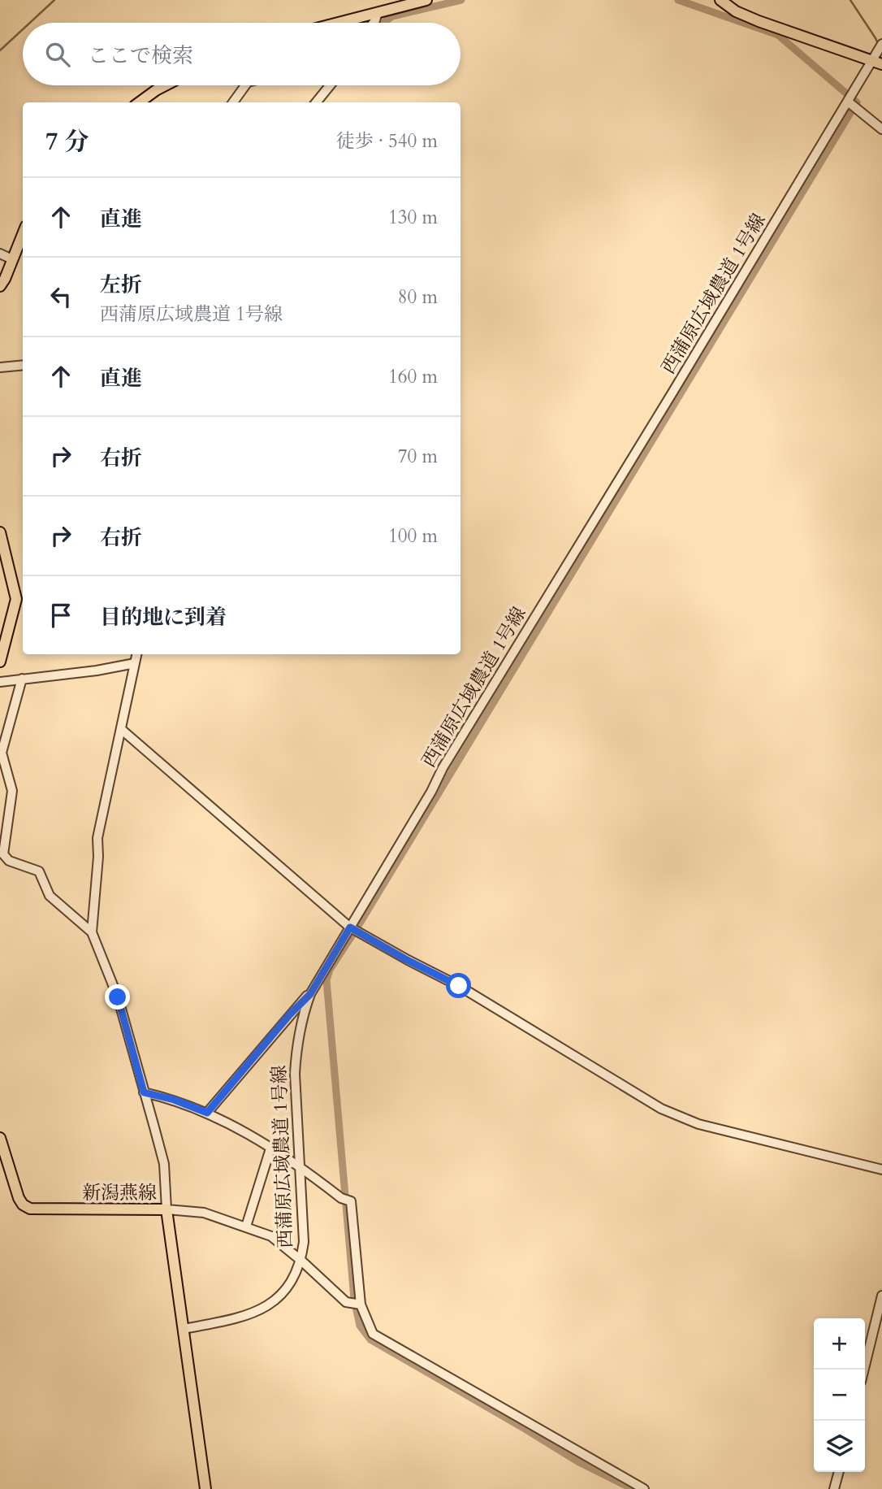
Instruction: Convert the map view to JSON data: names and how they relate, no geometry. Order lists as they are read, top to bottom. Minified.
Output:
{"streets":{"main road":["新潟燕線"],"street":["西蒲原広域農道 1号線"]},"crossings":[["西蒲原広域農道 1号線","新潟燕線"]],"page":{"search":"ここで検索","heading":["7 分","徒歩 · 540 m"],"list":[["直進","130 m"],["左折","西蒲原広域農道 1号線","80 m"],["直進","160 m"],["右折","70 m"],["右折","100 m"],"目的地に到着"],"map_buttons":["+","−"]}}
